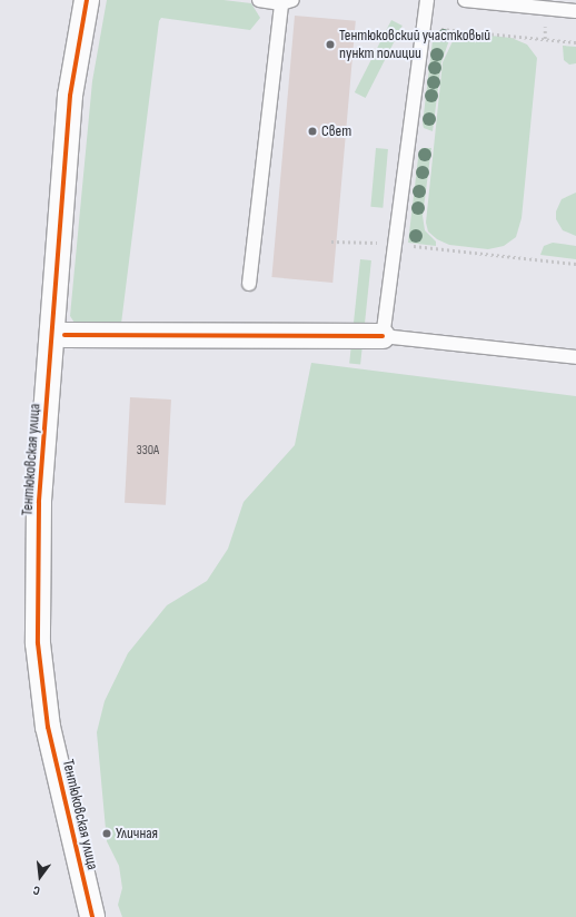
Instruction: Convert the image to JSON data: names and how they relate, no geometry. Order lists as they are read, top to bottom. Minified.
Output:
{"streets":{"street":["Тентюковская улица"]},"places":["Тентюковский участковый пункт полиции","Свет","Уличная"],"house_numbers":["330А"],"north":"bottom"}
